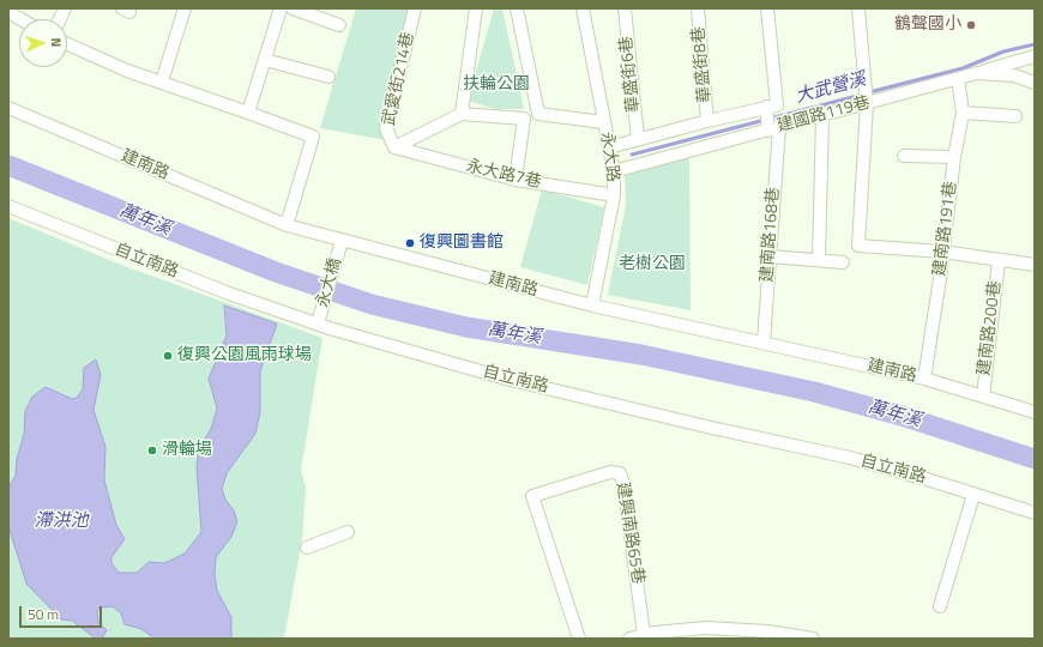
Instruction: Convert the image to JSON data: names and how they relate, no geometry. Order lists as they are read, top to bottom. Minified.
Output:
{"streets":{"street":["華盛街8巷","華盛街6巷","武愛街214巷","建國路119巷","永大路","建南路","永大路7巷","建南路191巷","建南路168巷","自立南路","永大橋","建南路200巷","建興南路65巷"]},"crossings":[["武愛街214巷","永大路7巷"],["建國路119巷","永大路"],["建國路119巷","建南路191巷"],["建國路119巷","建南路168巷"],["永大路","建南路"],["永大路","永大路7巷"],["建南路","建南路191巷"],["建南路","建南路168巷"],["建南路","永大橋"],["建南路","建南路200巷"],["自立南路","永大橋"]],"water":["大武營溪","萬年溪","滯洪池"],"parks":["扶輪公園","老樹公園"],"places":["鶴聲國小","復興圖書館","復興公園風雨球場","滑輪場"],"scale_bar":"50 m","north":"right"}
